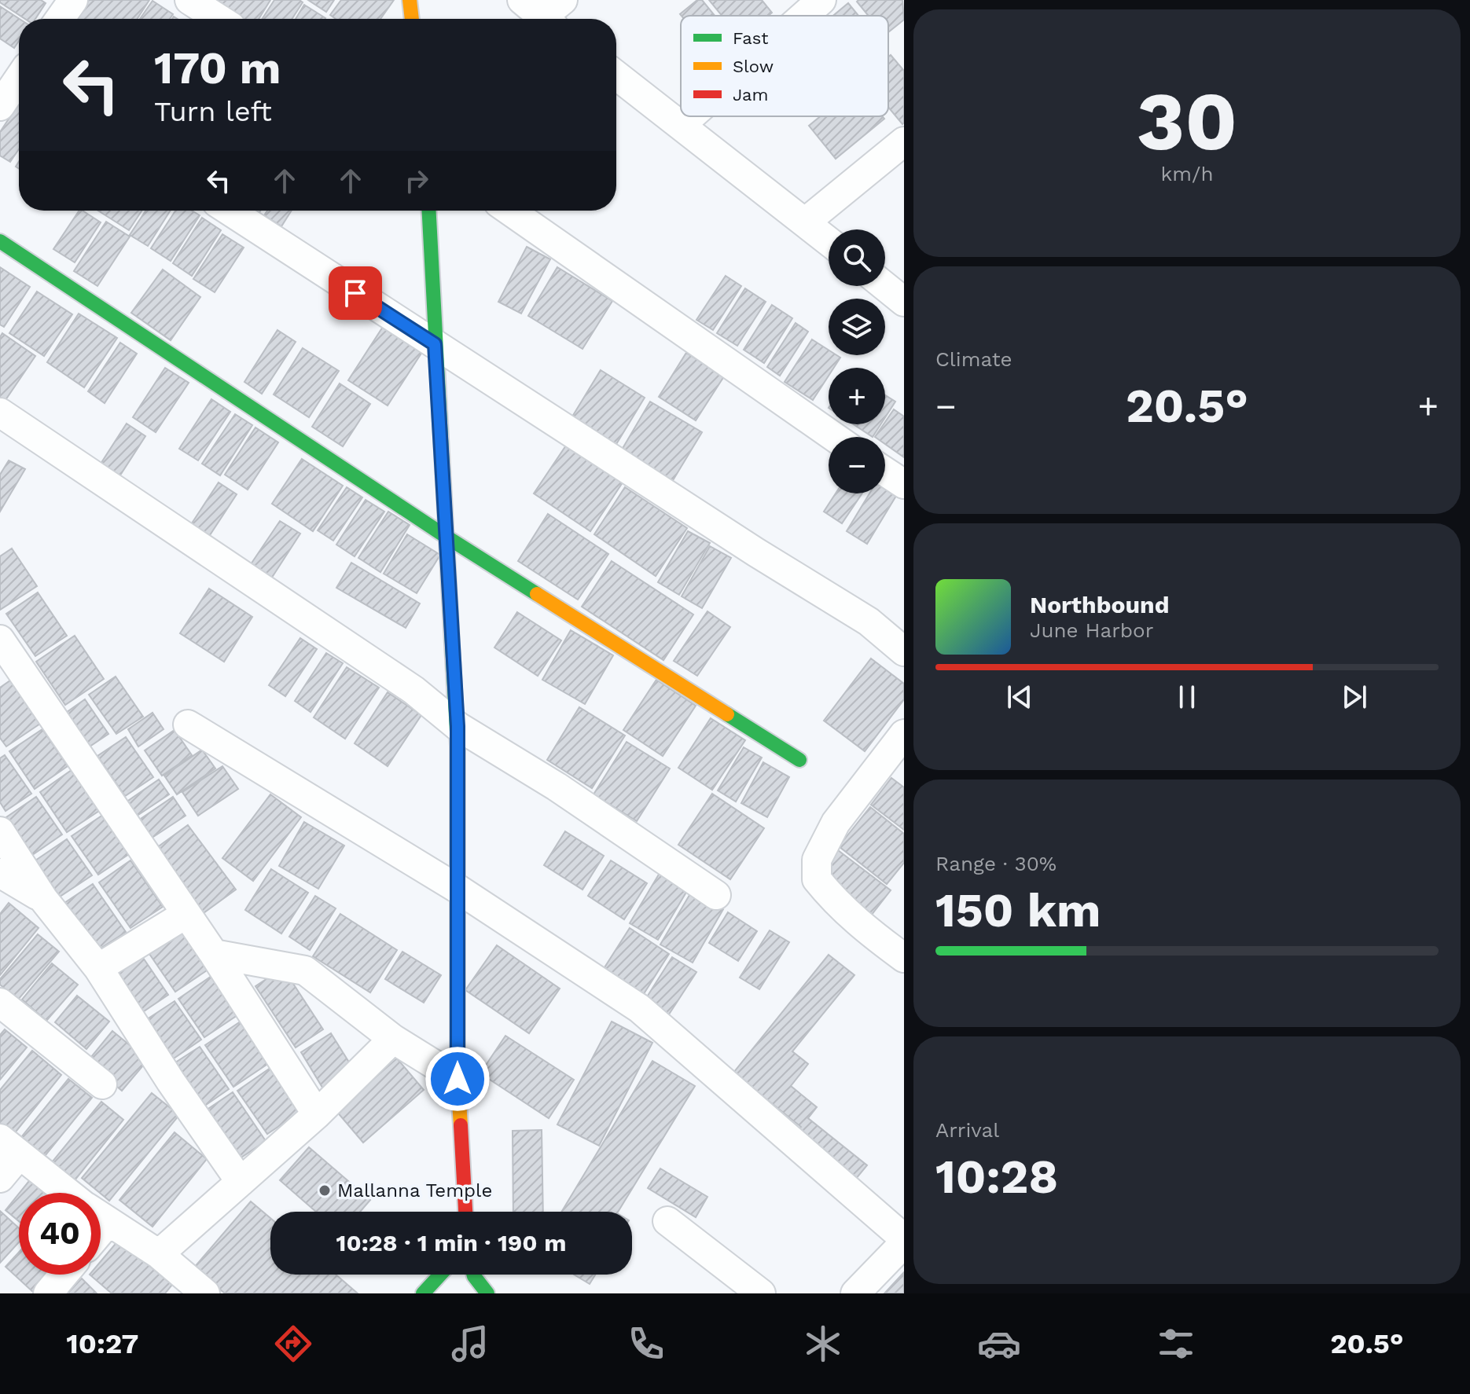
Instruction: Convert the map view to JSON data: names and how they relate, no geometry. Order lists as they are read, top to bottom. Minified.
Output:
{"places":["Mallanna Temple"],"legend":["Fast","Slow","Jam"],"page":{"tile":[["30","km/h"],"Climate",["Range · 30%","150 km"],["Arrival","10:28"]],"turn":["170 m","Turn left"],"map_buttons":["+","−"],"heat":["−","20.5°","+"],"song":["Northbound","June Harbor"],"limit":"40","trip":"10:28 · 1 min · 190 m","tabs":["10:27","20.5°"]}}
